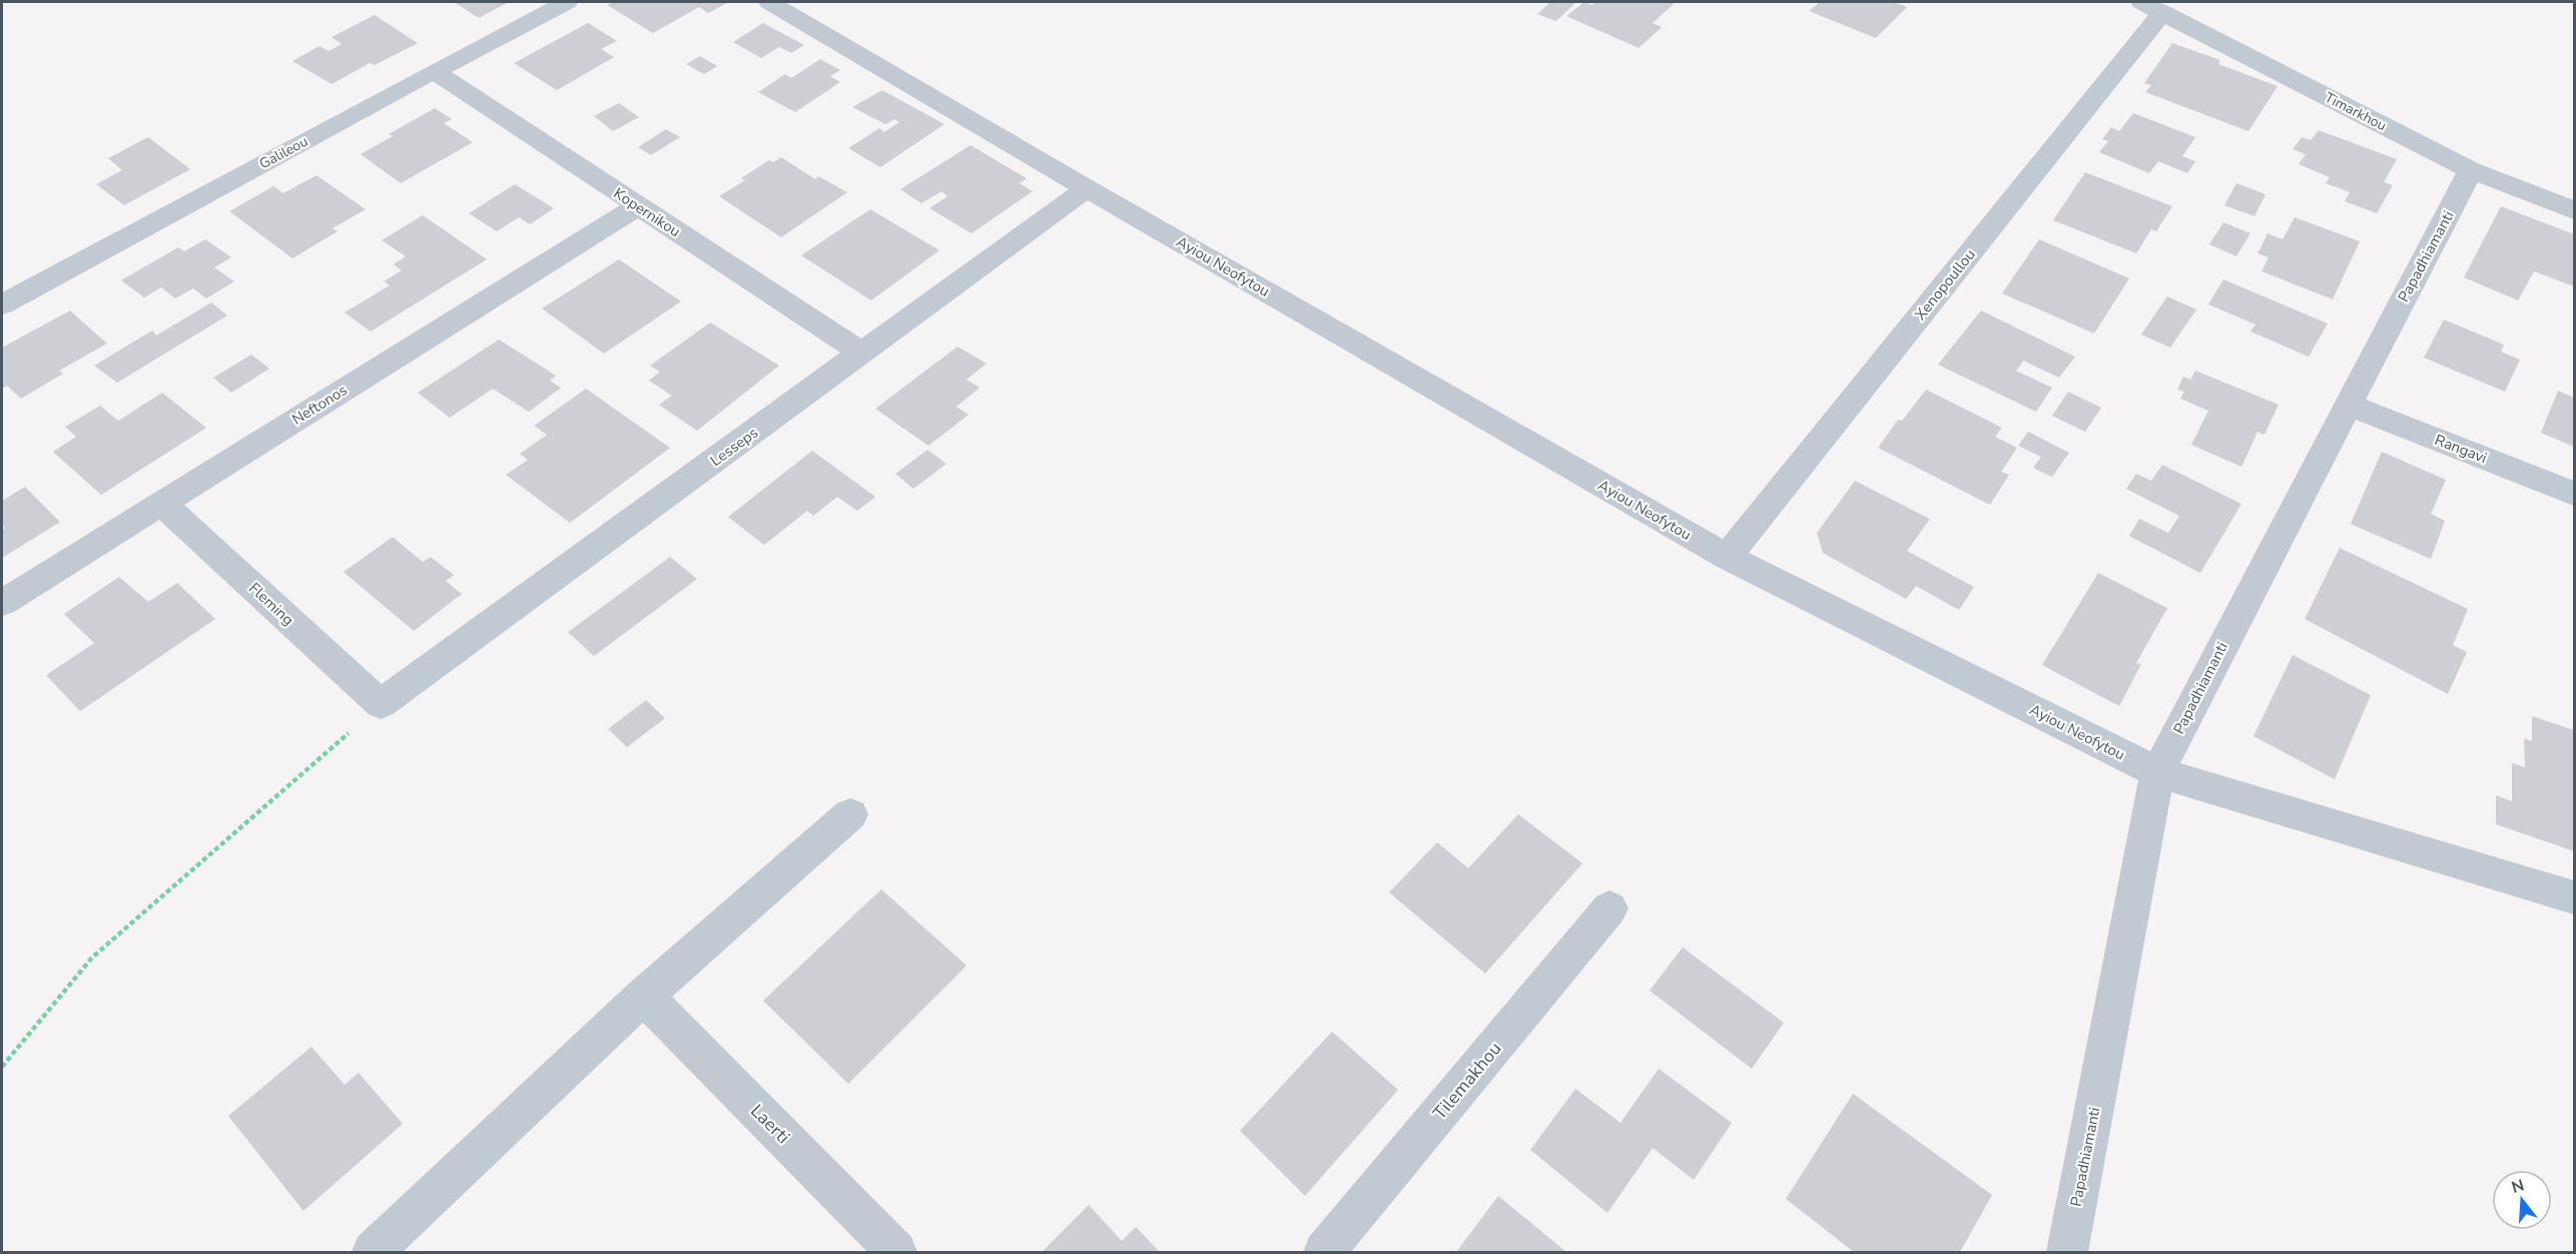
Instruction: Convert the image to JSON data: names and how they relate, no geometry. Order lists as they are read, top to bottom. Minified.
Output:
{"streets":{"street":["Timarkhou","Galileou","Kopernikou","Papadhiamanti","Ayiou Neofytou","Xenopoullou","Neftonos","Lesseps","Rangavi","Fleming","Tilemakhou","Laerti"]},"crossings":[["Timarkhou","Papadhiamanti"],["Timarkhou","Xenopoullou"],["Galileou","Kopernikou"],["Kopernikou","Neftonos"],["Kopernikou","Lesseps"],["Papadhiamanti","Ayiou Neofytou"],["Papadhiamanti","Rangavi"],["Ayiou Neofytou","Xenopoullou"],["Ayiou Neofytou","Lesseps"],["Neftonos","Fleming"],["Lesseps","Fleming"]],"north":"top"}
